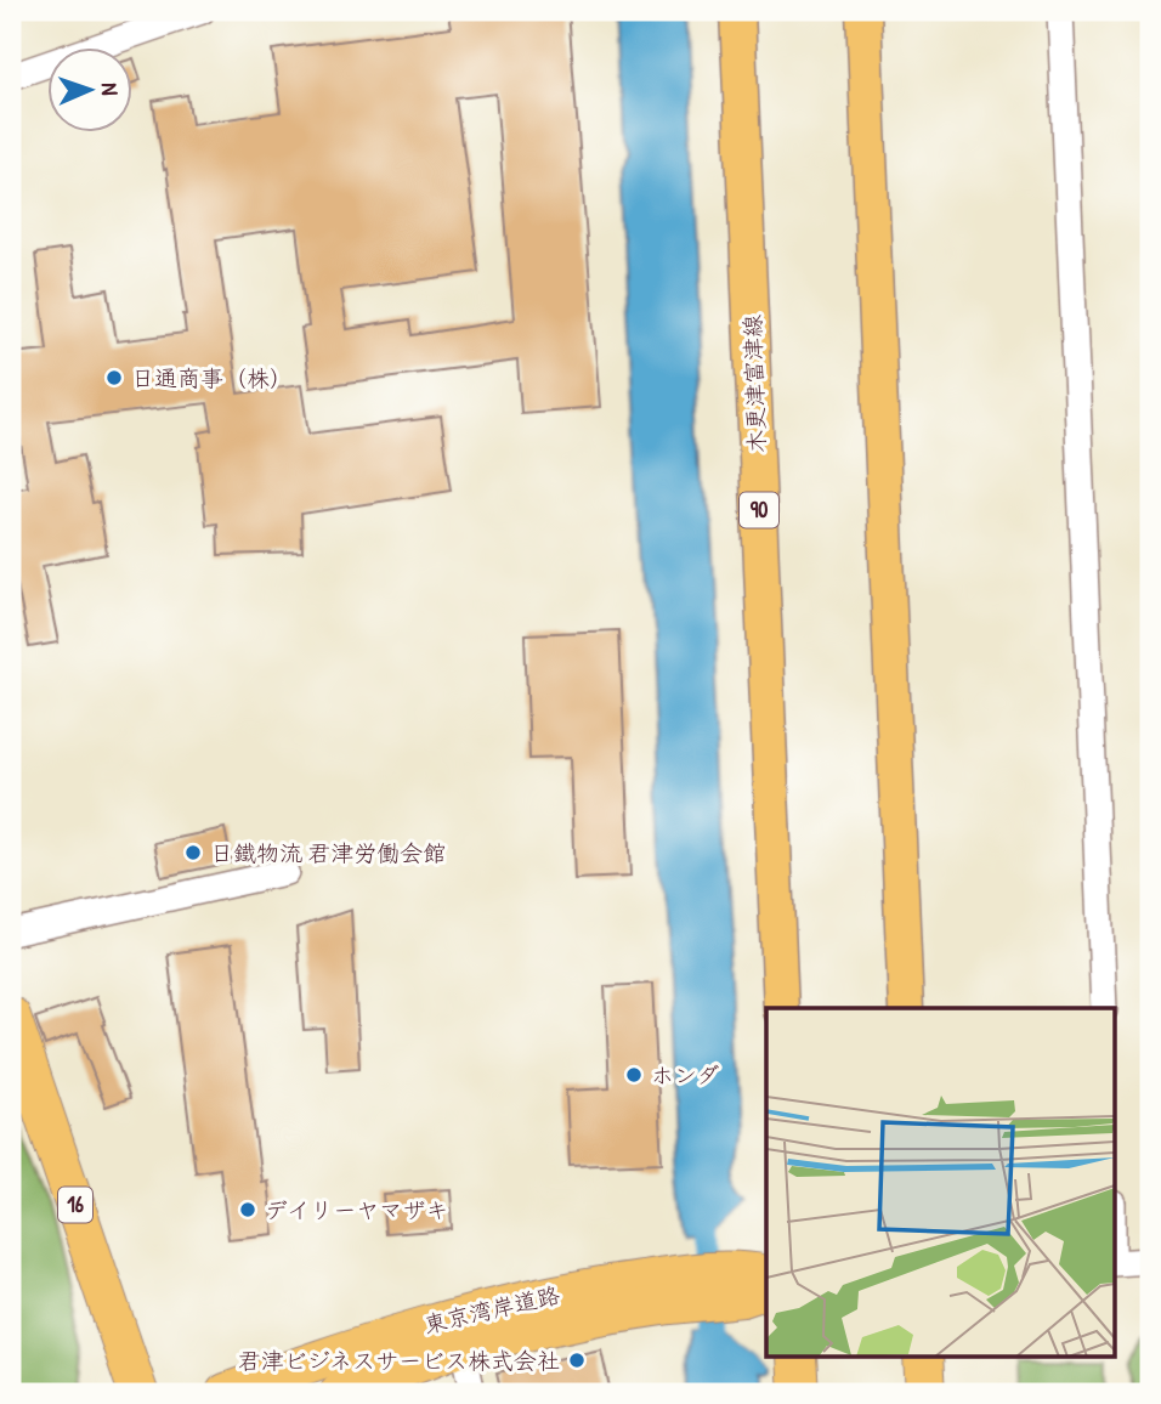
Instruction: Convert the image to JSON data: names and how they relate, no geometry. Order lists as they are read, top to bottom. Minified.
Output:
{"streets":{"highway":["16","東京湾岸道路"],"main road":["木更津富津線","90"]},"places":["日通商事（株）","日鐵物流 君津労働会館","ホンダ","デイリーヤマザキ","君津ビジネスサービス株式会社"],"north":"right"}
